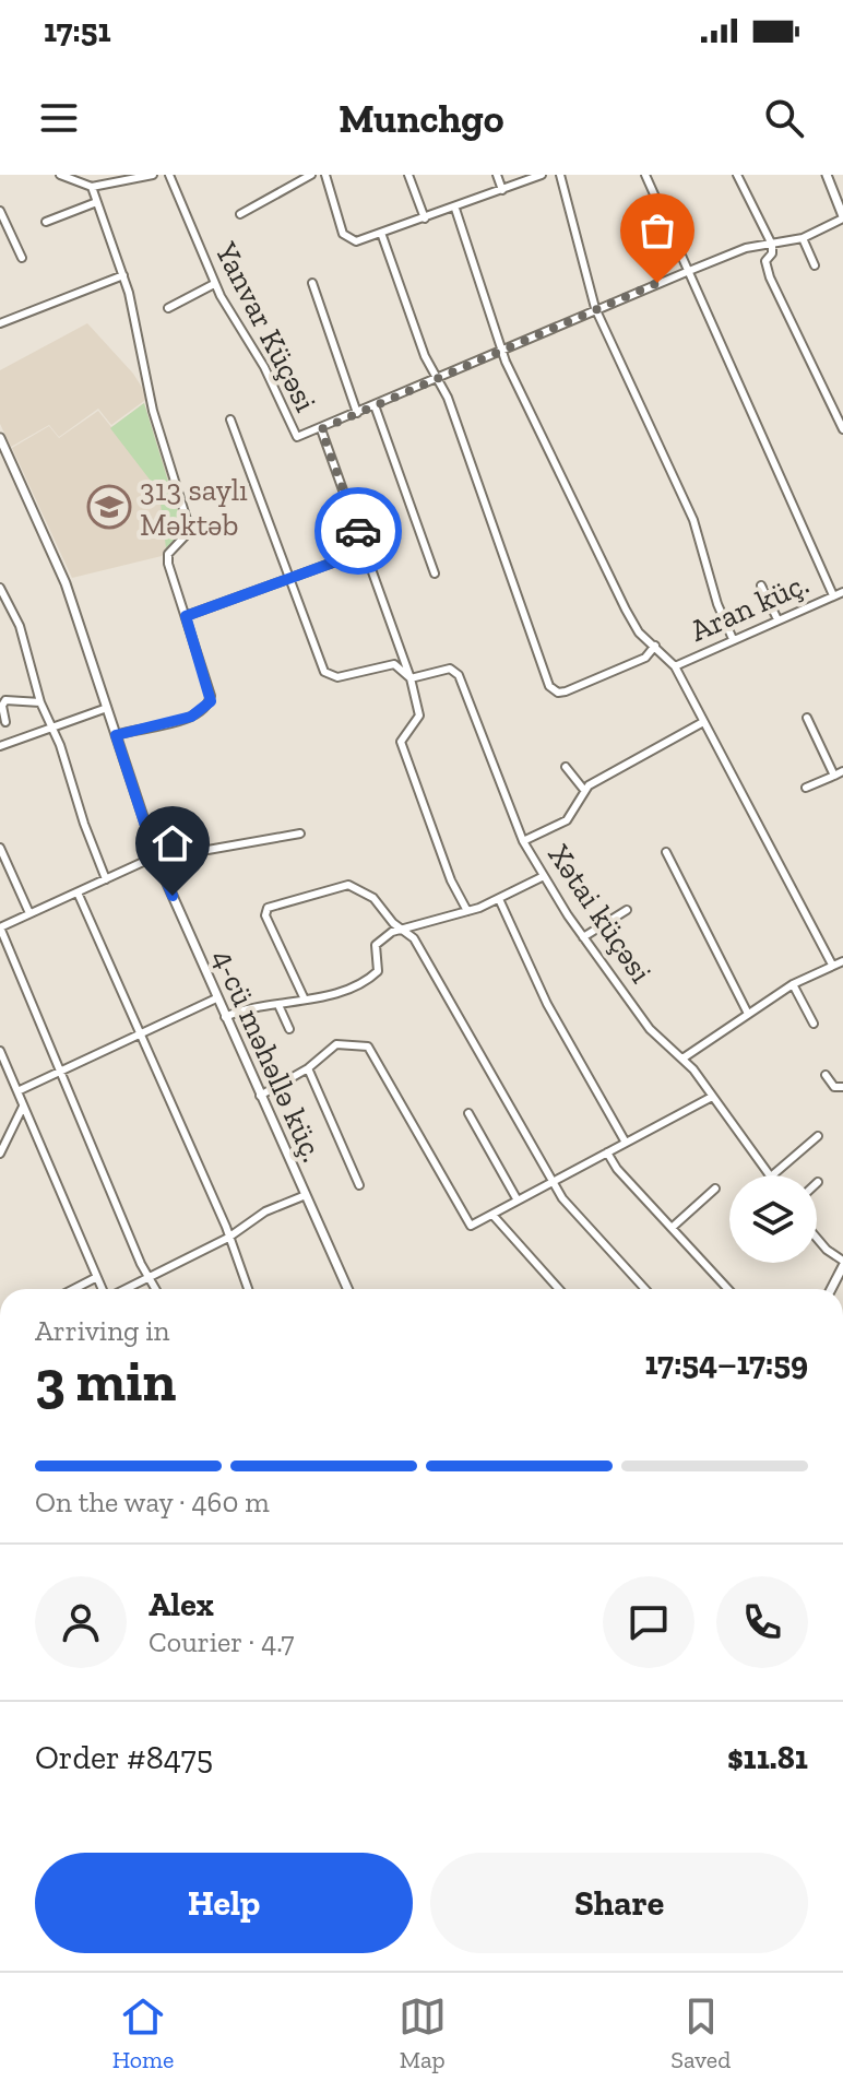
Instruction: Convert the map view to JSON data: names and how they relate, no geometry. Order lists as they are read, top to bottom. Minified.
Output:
{"streets":{"street":["Yanvar Küçəsi","Aran küç.","Xətai küçəsi","4-cü məhəllə küç."]},"places":{"school or university":["313 saylı Məktəb"]},"page":{"status":"17:51","header":"Munchgo","heading":["3 min","Arriving in","17:54–17:59"],"panel":["Alex","Courier · 4.7","Order #8475","$11.81"],"bar":"On the way · 460 m","buttons":["Help","Share"],"tabs":["Home","Map","Saved"]}}
